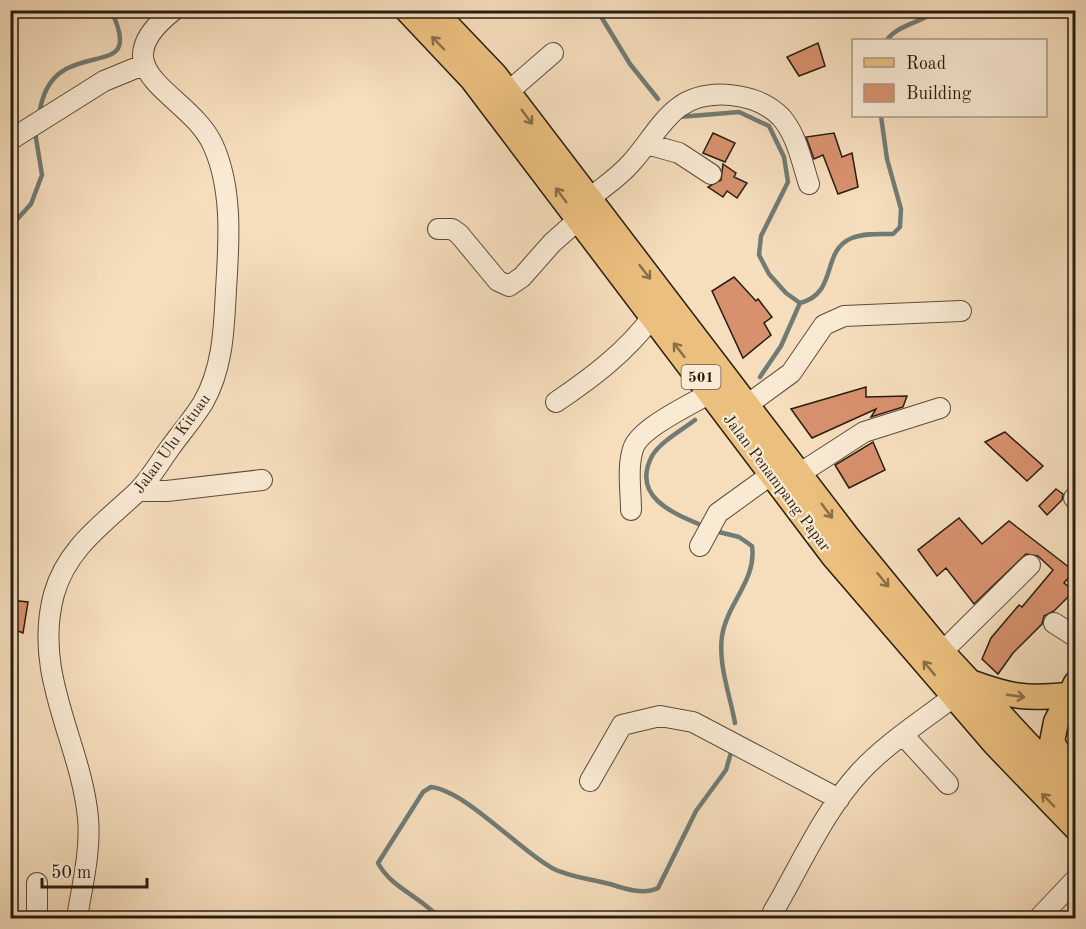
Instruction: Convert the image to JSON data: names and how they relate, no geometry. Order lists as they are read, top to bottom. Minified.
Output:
{"streets":{"main road":["501","Jalan Penampang Papar"],"street":["Jalan Ulu Kituau"]},"legend":["Road","Building"],"scale_bar":"50 m"}
